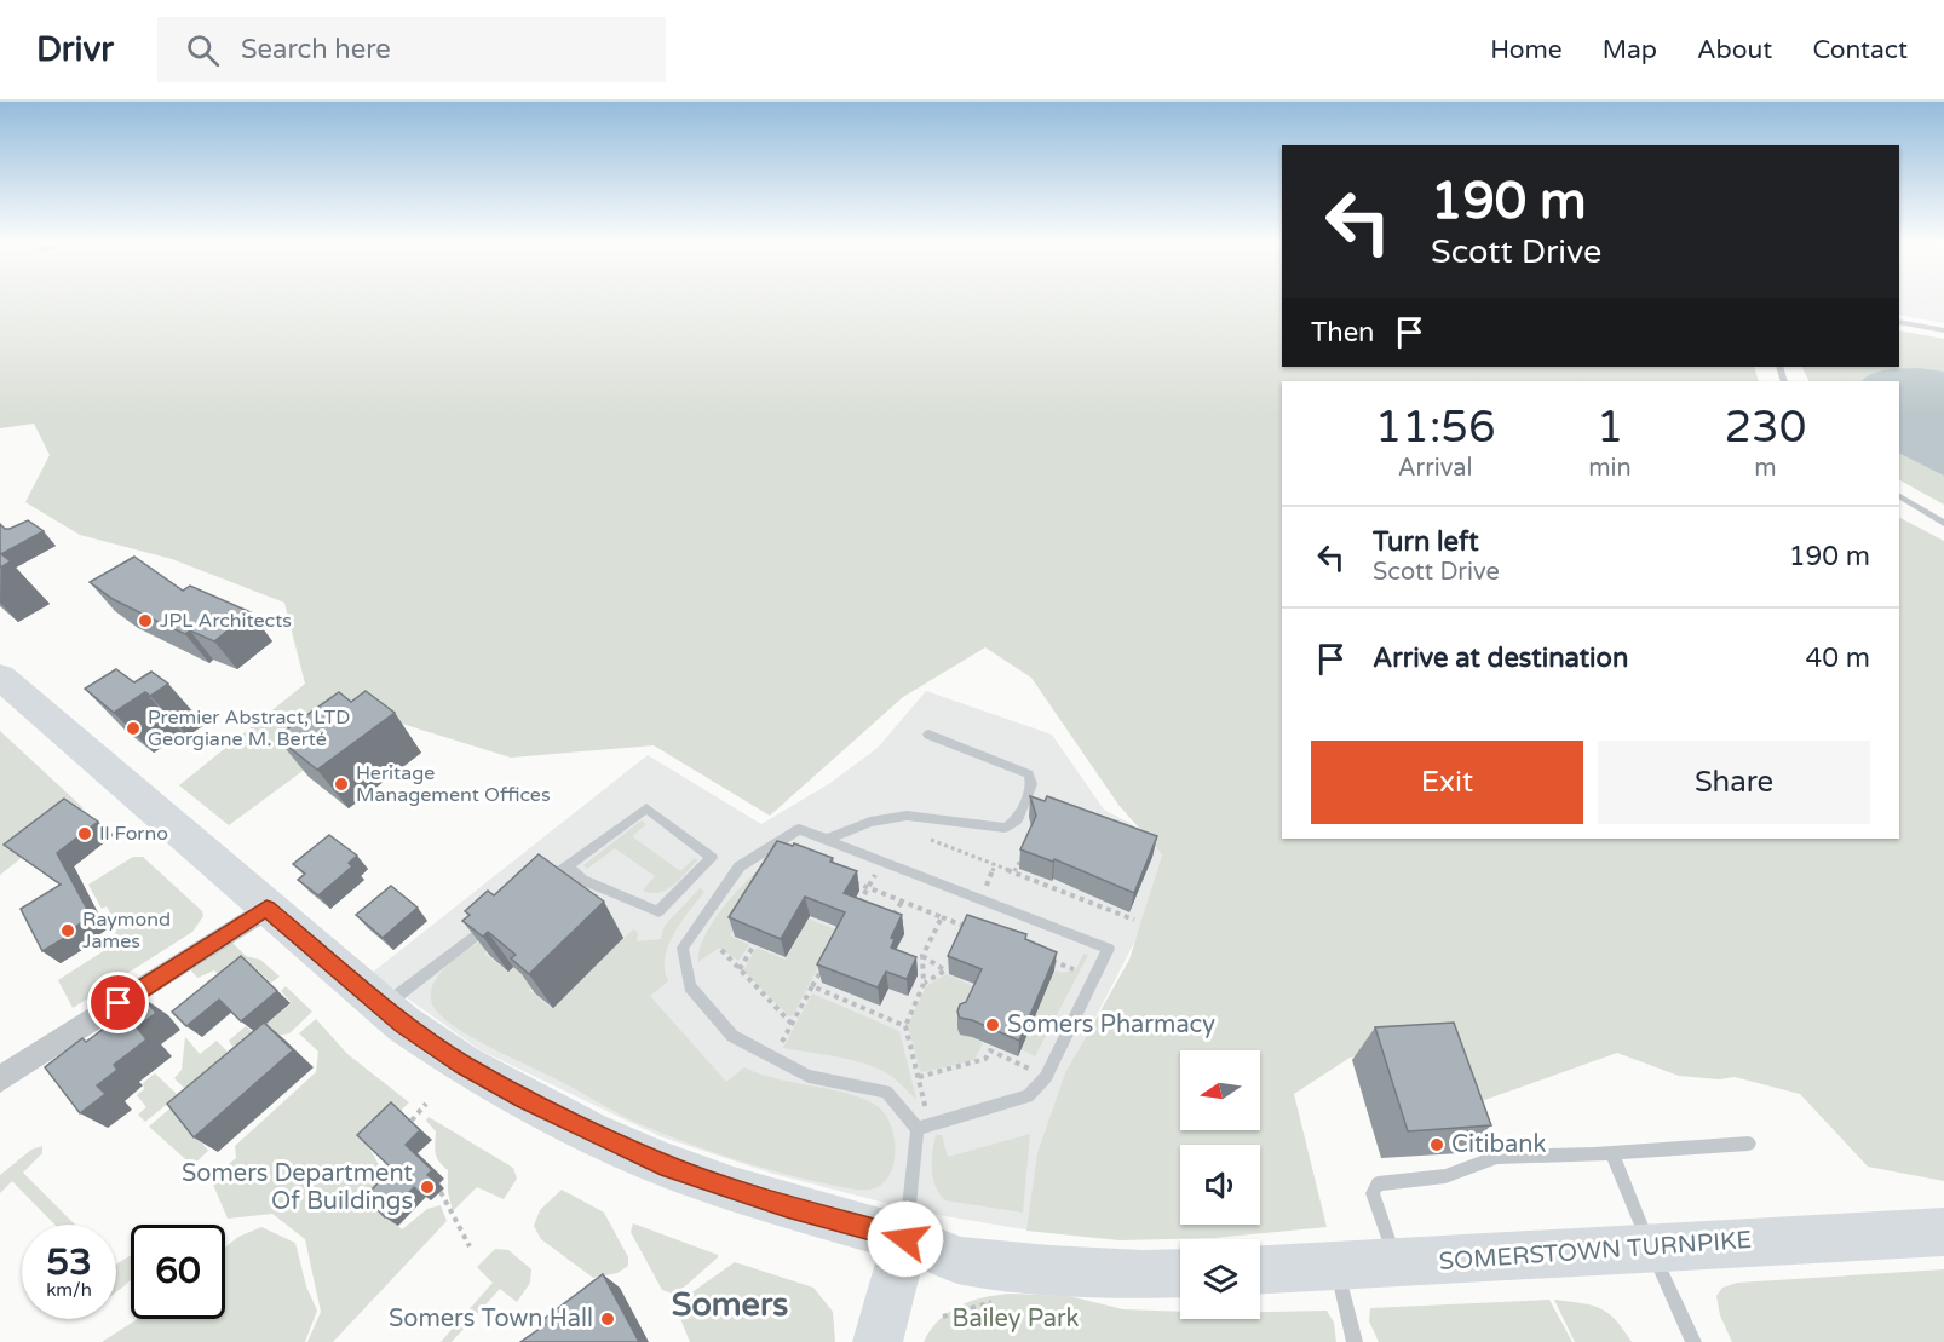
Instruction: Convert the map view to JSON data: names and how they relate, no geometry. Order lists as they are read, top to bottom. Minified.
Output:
{"streets":{"main road":["SOMERSTOWN TURNPIKE"]},"districts":["Somers"],"parks":["Bailey Park"],"places":["JPL Architects","Premier Abstract, LTD Georgiane M. Berté","Heritage Management Offices","Il Forno","Raymond James","Somers Pharmacy","Citibank","Somers Department Of Buildings","Somers Town Hall"],"north":"left","page":{"header":"Drivr","search":"Search here","nav":["Home","Map","About","Contact"],"turn":["190 m","Scott Drive"],"then":"Then","eta":["11:56","Arrival","1","min","230","m"],"list":[{"name":"Turn left","note":"Scott Drive","value":"190 m"},{"name":"Arrive at destination","value":"40 m"}],"buttons":["Exit","Share"],"speed":"53 km/h","limit":"60"}}
